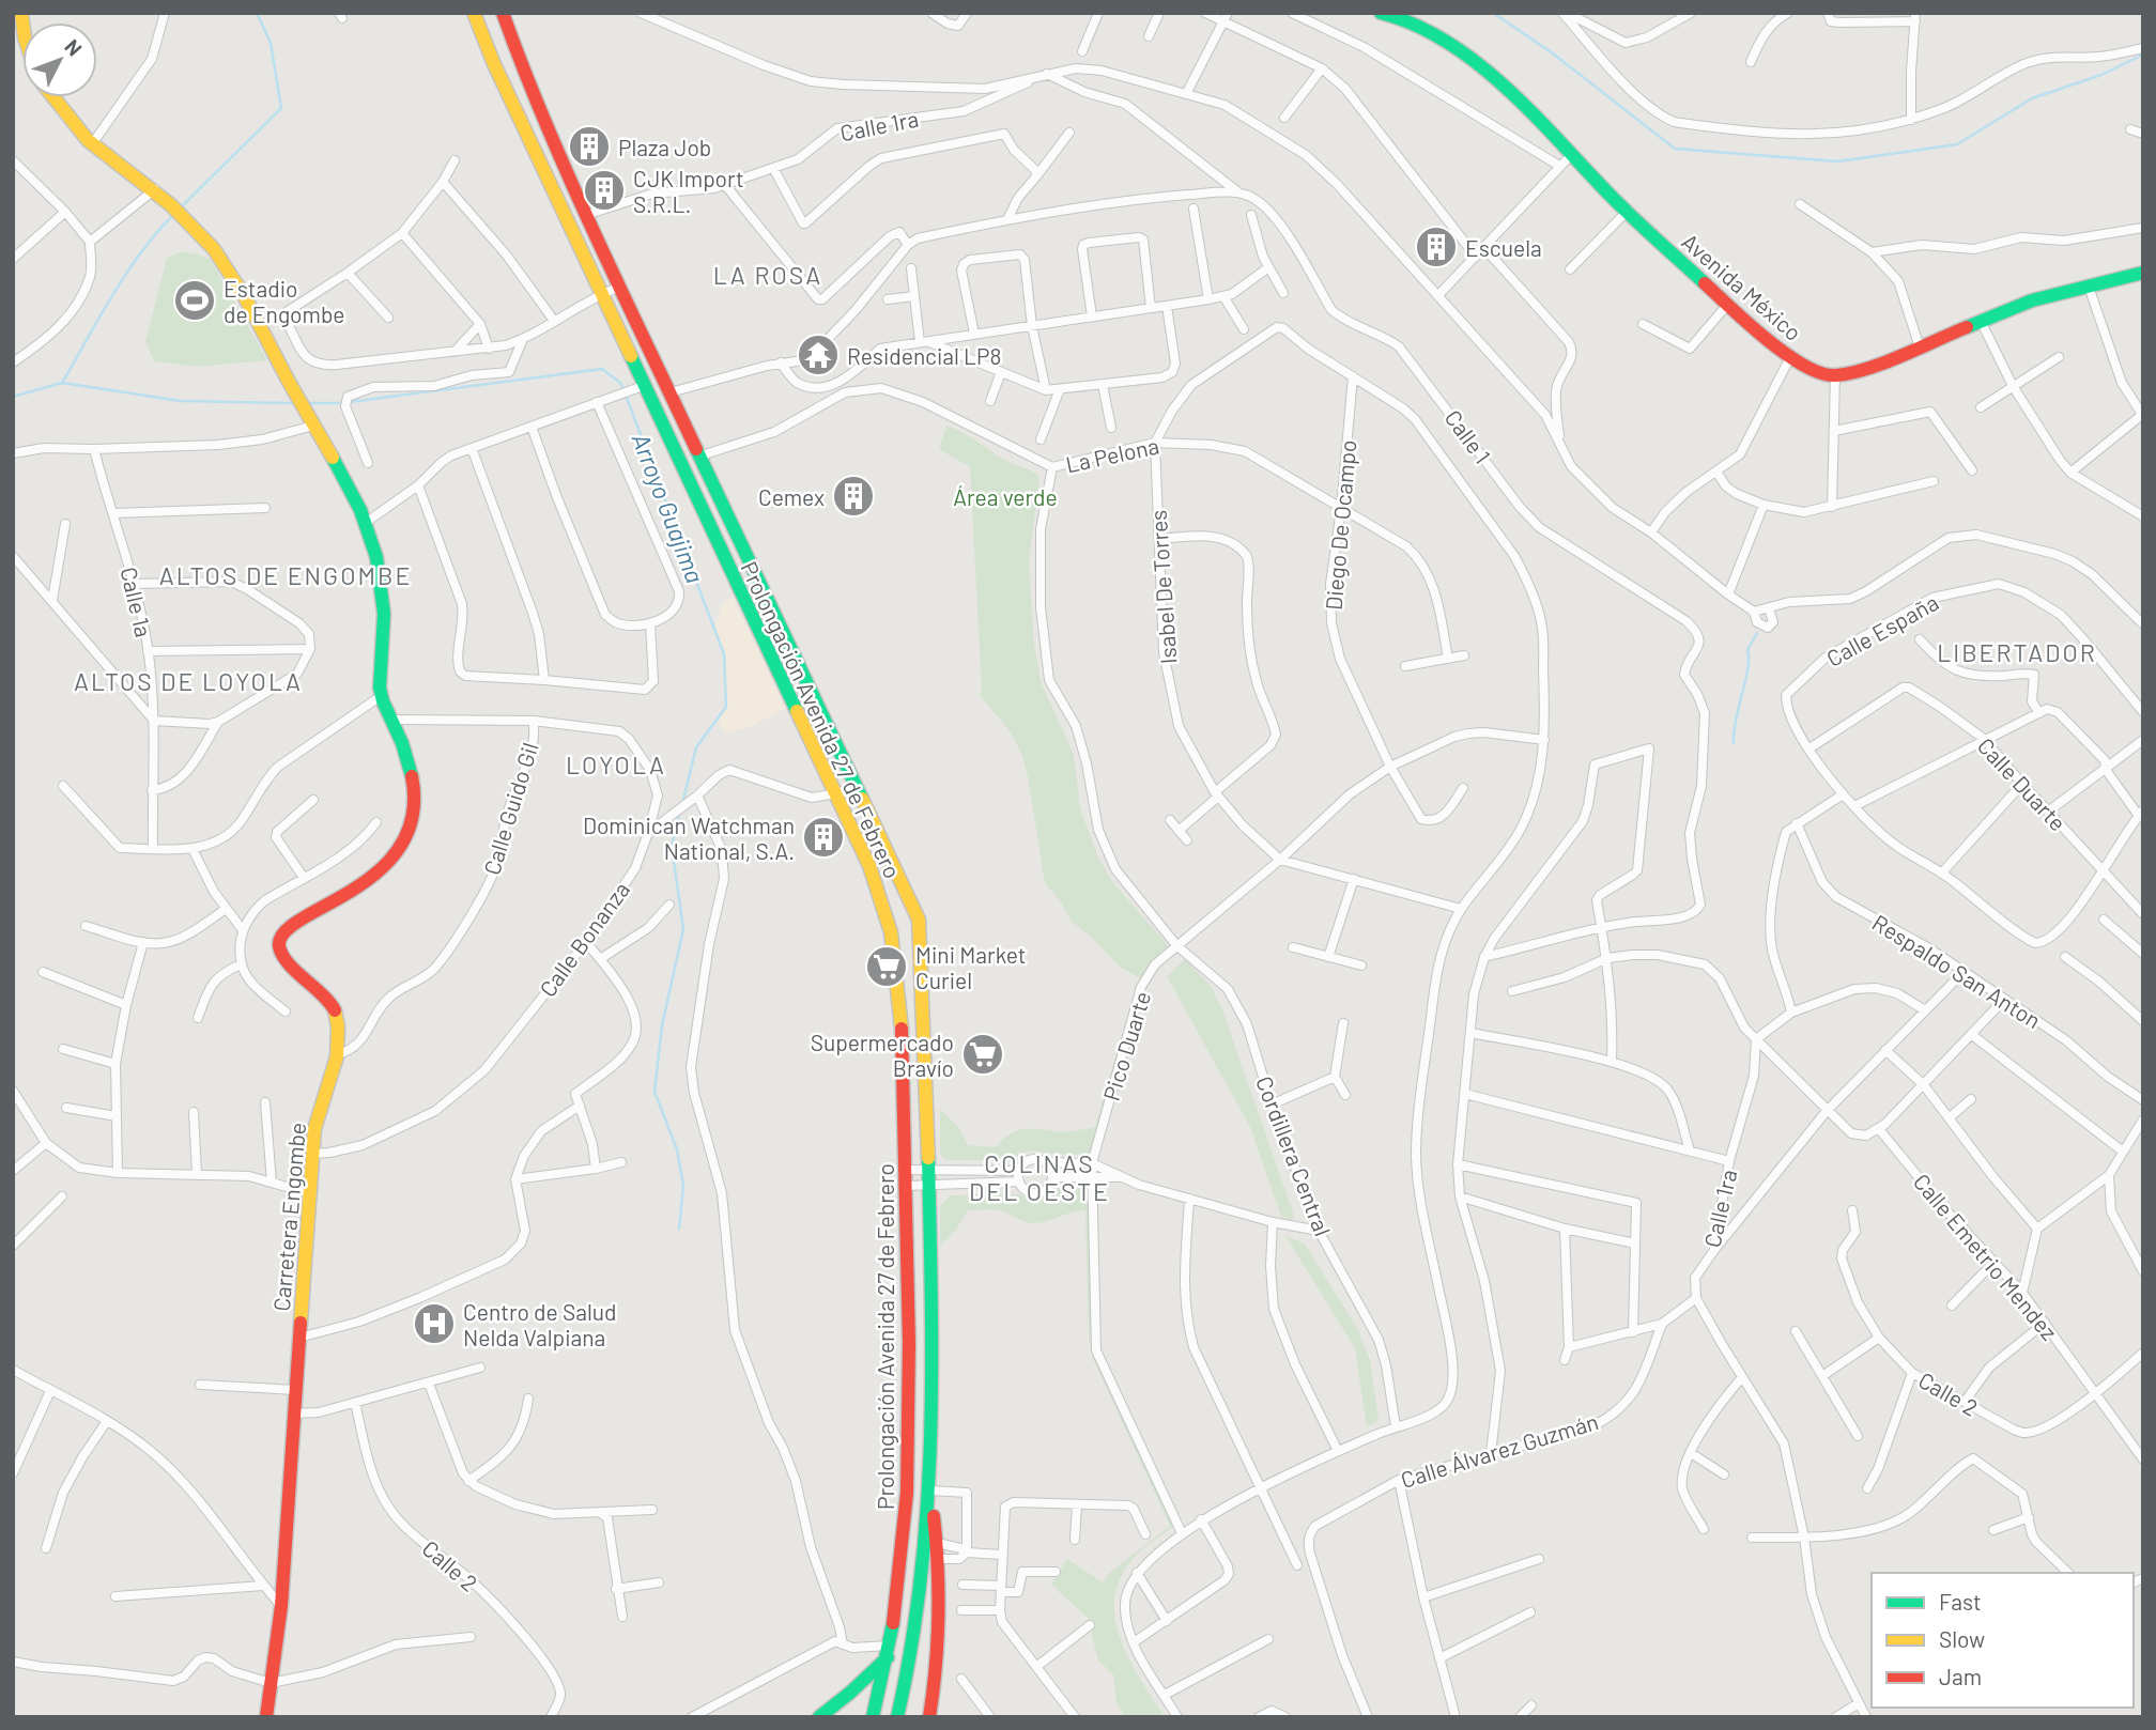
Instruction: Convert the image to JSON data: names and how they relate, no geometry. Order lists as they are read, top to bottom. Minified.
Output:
{"streets":{"main road":["Avenida México","Prolongación Avenida 27 de Febrero","Carretera Engombe"],"street":["Calle 1ra","Calle 1","La Pelona","Diego De Ocampo","Isabel De Torres","Calle 1a","Calle España","Calle Duarte","Calle Guido Gil","Calle Bonanza","Respaldo San Anton","Pico Duarte","Cordillera Central","Calle Emetrio Mendez","Calle 2","Calle Álvarez Guzmán"]},"crossings":[["Calle 1ra","Prolongación Avenida 27 de Febrero"],["La Pelona","Diego De Ocampo"],["La Pelona","Isabel De Torres"],["La Pelona","Prolongación Avenida 27 de Febrero"],["La Pelona","Cordillera Central"],["Diego De Ocampo","Pico Duarte"],["Isabel De Torres","Pico Duarte"],["Calle España","Calle Duarte"],["Calle Guido Gil","Calle Bonanza"],["Calle Guido Gil","Carretera Engombe"],["Calle Bonanza","Carretera Engombe"],["Pico Duarte","Cordillera Central"],["Calle Emetrio Mendez","Calle 2"]],"districts":["LA ROSA","ALTOS DE ENGOMBE","LIBERTADOR","ALTOS DE LOYOLA","LOYOLA","COLINAS DEL OESTE"],"water":["Arroyo Guajima"],"parks":["Área verde"],"places":{"building":["Plaza Job","CJK Import S.R.L.","Escuela","Cemex","Dominican Watchman National, S.A."],"sports":["Estadio de Engombe"],"temple":["Residencial LP8"],"supermarket":["Mini Market Curiel","Supermercado Bravío"],"hospital":["Centro de Salud Nelda Valpiana"]},"legend":["Fast","Slow","Jam"],"north":"top right"}
